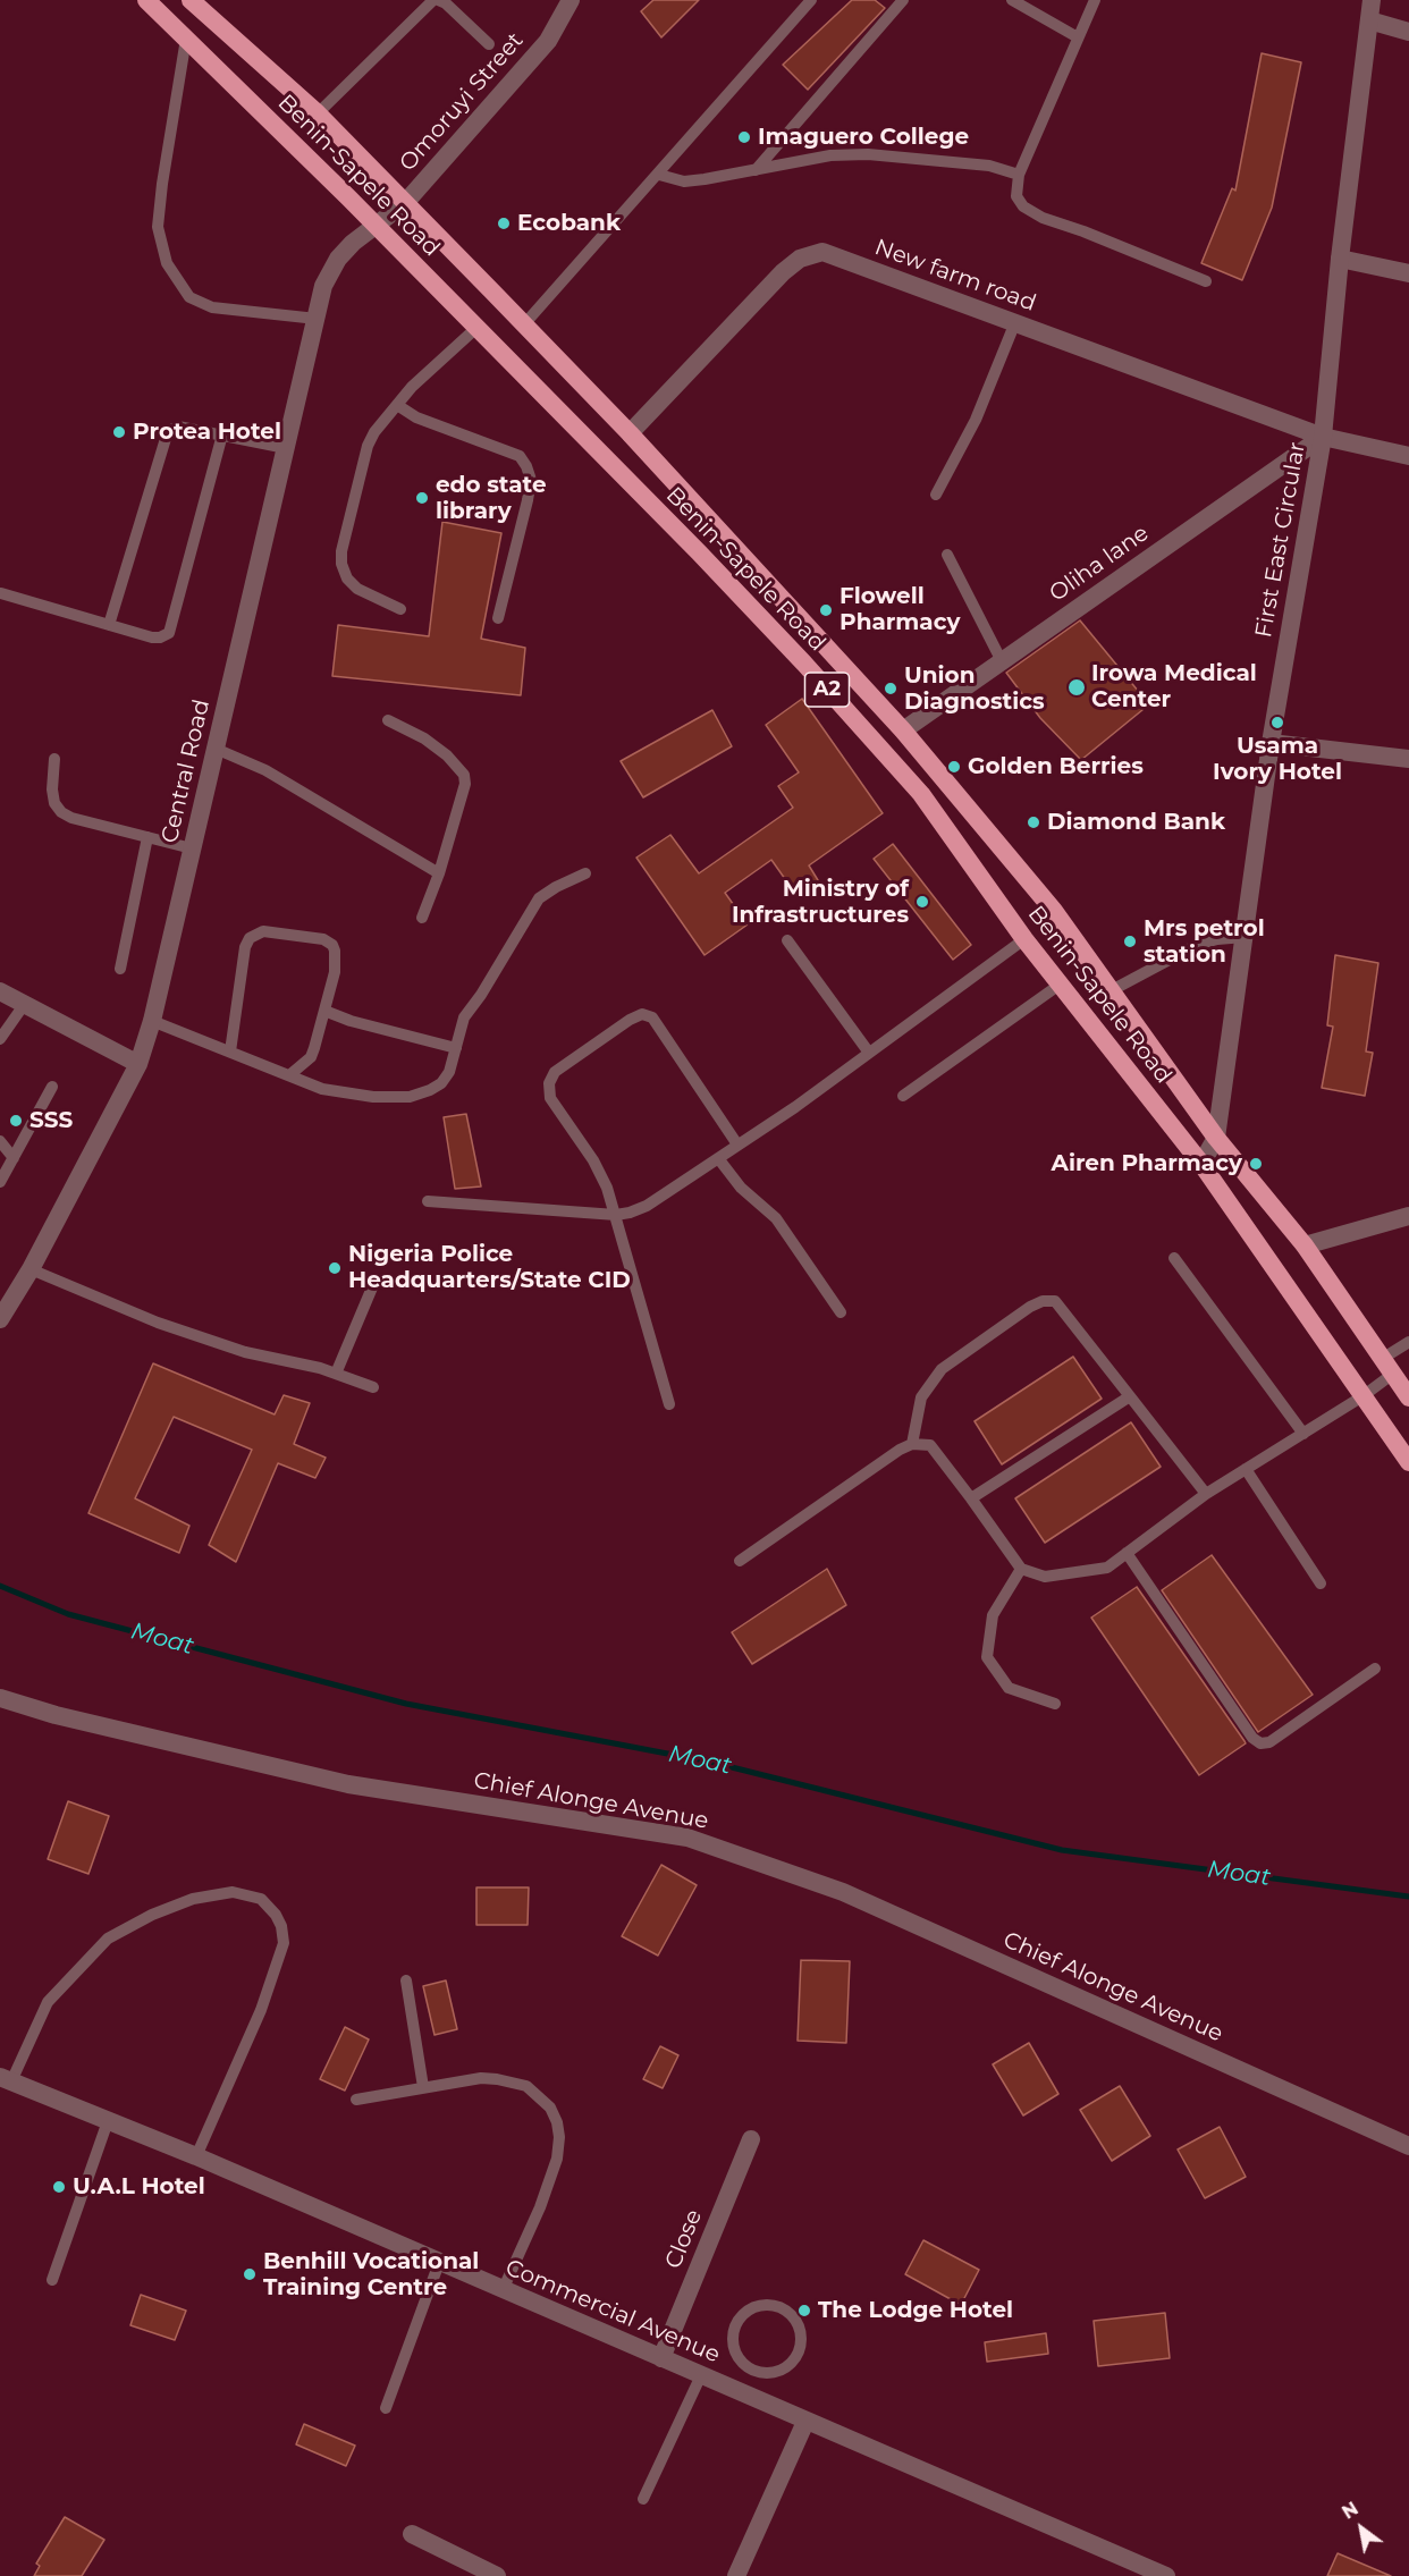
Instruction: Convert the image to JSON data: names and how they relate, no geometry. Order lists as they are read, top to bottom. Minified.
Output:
{"streets":{"highway":["Benin-Sapele Road","A2"],"street":["Omoruyi Street","New farm road","First East Circular","Oliha lane","Central Road","Chief Alonge Avenue","Close","Commercial Avenue"]},"crossings":[["Omoruyi Street","Benin-Sapele Road"],["Omoruyi Street","Central Road"],["Benin-Sapele Road","New farm road"],["Benin-Sapele Road","First East Circular"],["Benin-Sapele Road","Oliha lane"],["Benin-Sapele Road","Central Road"],["New farm road","First East Circular"],["New farm road","Oliha lane"],["First East Circular","Oliha lane"],["Close","Commercial Avenue"]],"water":["Moat"],"places":["Imaguero College","Ecobank","Protea Hotel","edo state library","Flowell Pharmacy","Irowa Medical Center","Union Diagnostics","Usama Ivory Hotel","Golden Berries","Diamond Bank","Ministry of Infrastructures","Mrs petrol station","SSS","Airen Pharmacy","Nigeria Police Headquarters/State CID","U.A.L Hotel","Benhill Vocational Training Centre","The Lodge Hotel"],"north":"top left"}
